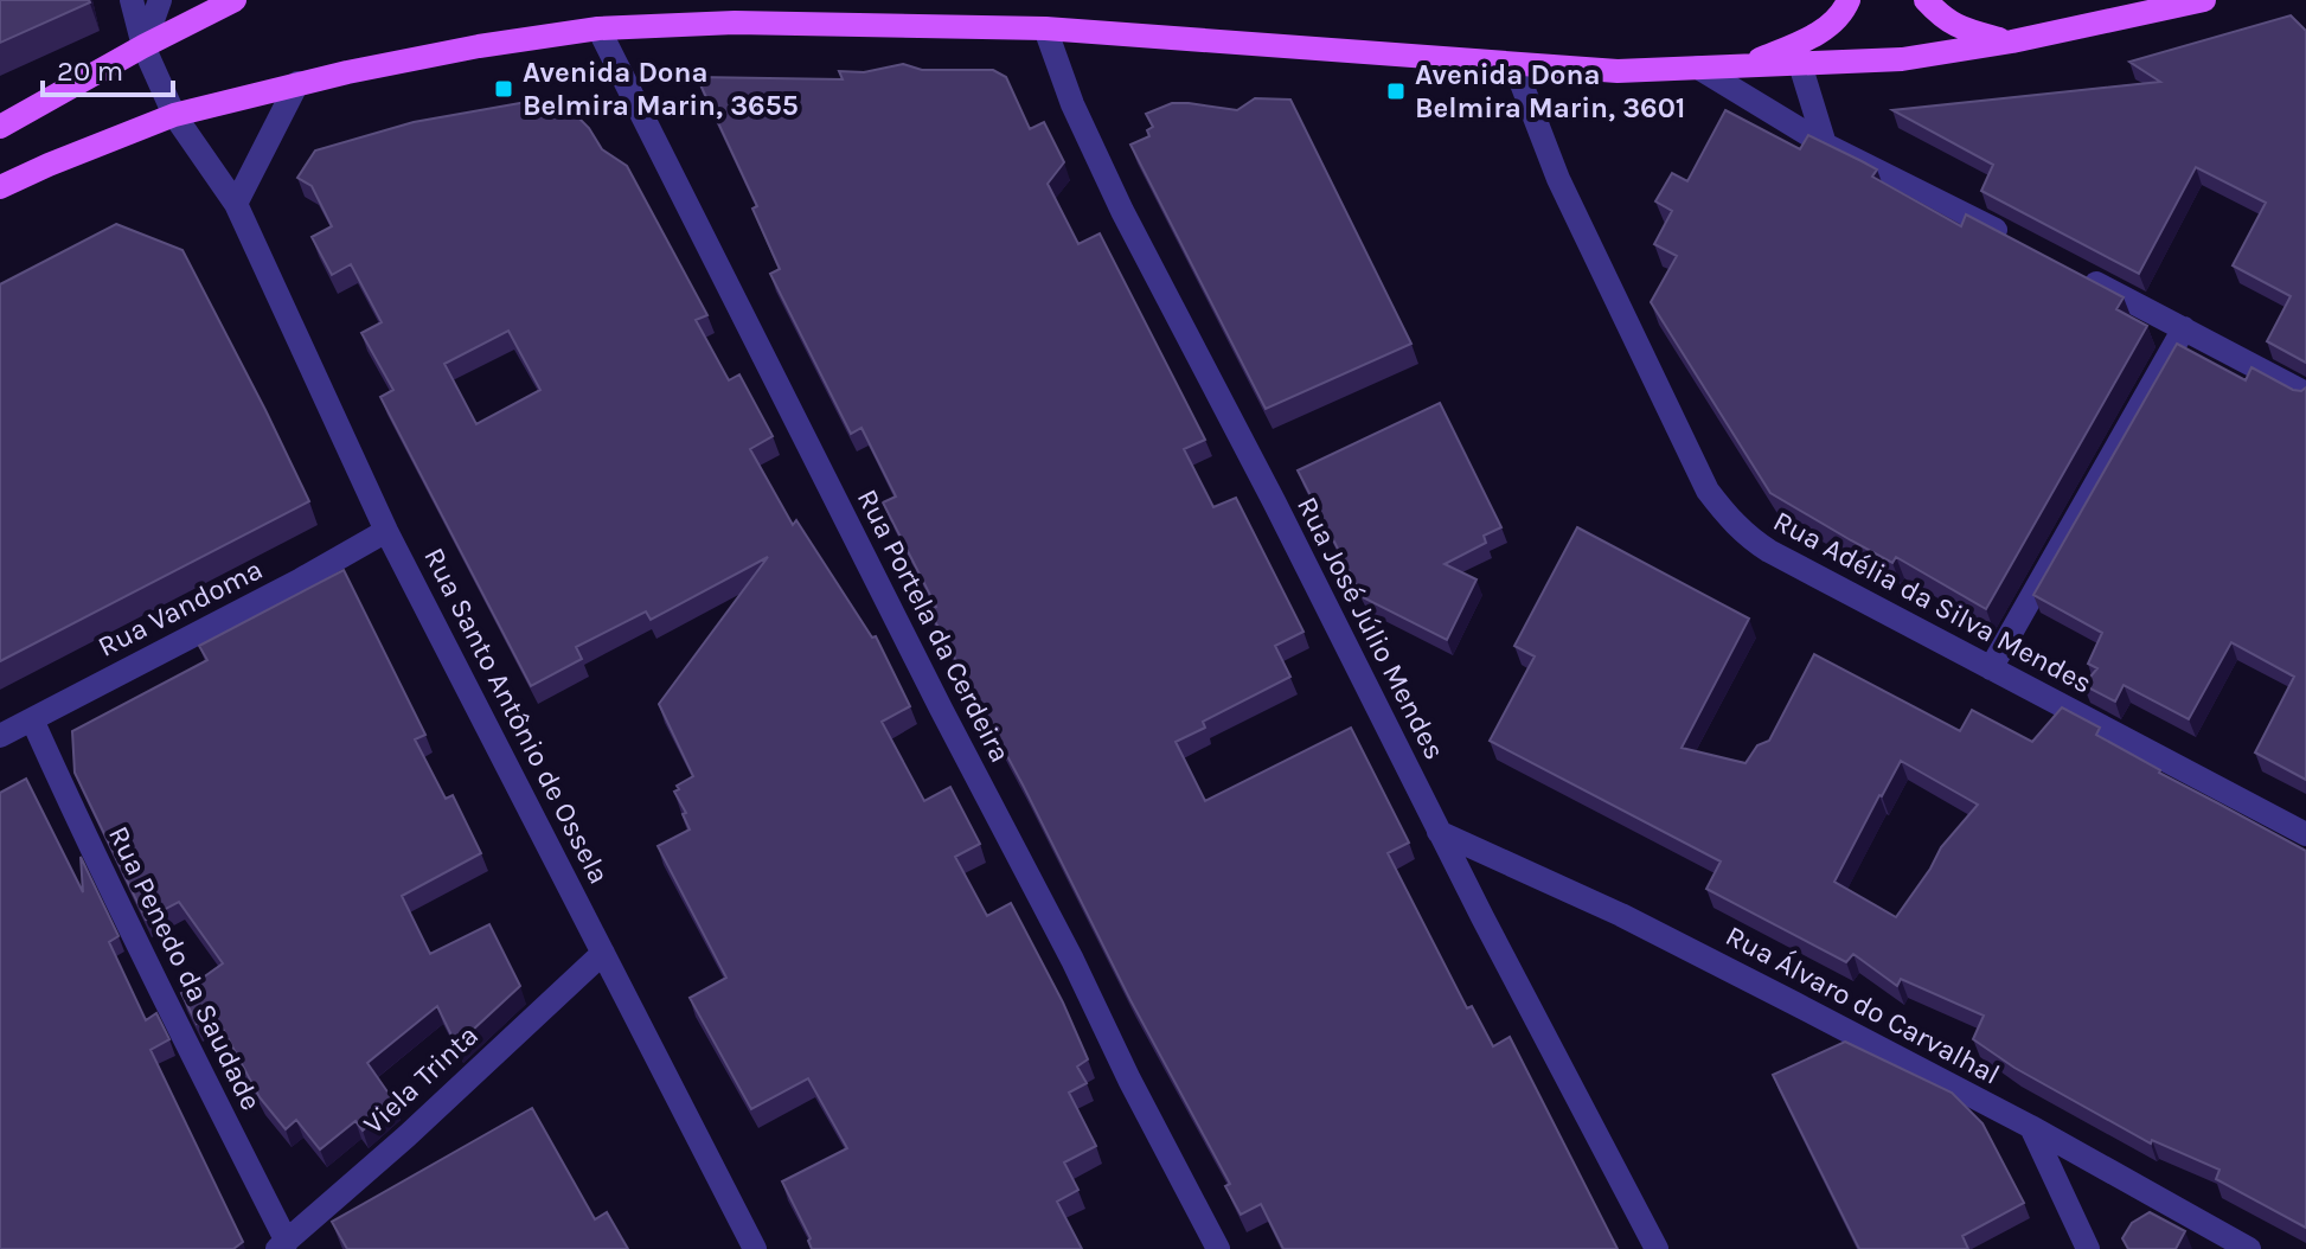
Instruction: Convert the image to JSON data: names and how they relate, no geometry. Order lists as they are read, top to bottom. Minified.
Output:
{"streets":{"street":["Rua Adélia da Silva Mendes","Rua Vandoma","Rua Portela da Cerdeira","Rua José Júlio Mendes","Rua Santo Antônio de Ossela","Rua Penedo da Saudade","Rua Álvaro do Carvalhal","Viela Trinta"]},"crossings":[["Rua Vandoma","Rua Santo Antônio de Ossela"],["Rua Vandoma","Rua Penedo da Saudade"],["Rua José Júlio Mendes","Rua Álvaro do Carvalhal"],["Rua Santo Antônio de Ossela","Viela Trinta"],["Rua Penedo da Saudade","Viela Trinta"]],"places":{"transit":["Avenida Dona Belmira Marin, 3655","Avenida Dona Belmira Marin, 3601"]},"scale_bar":"20 m"}
